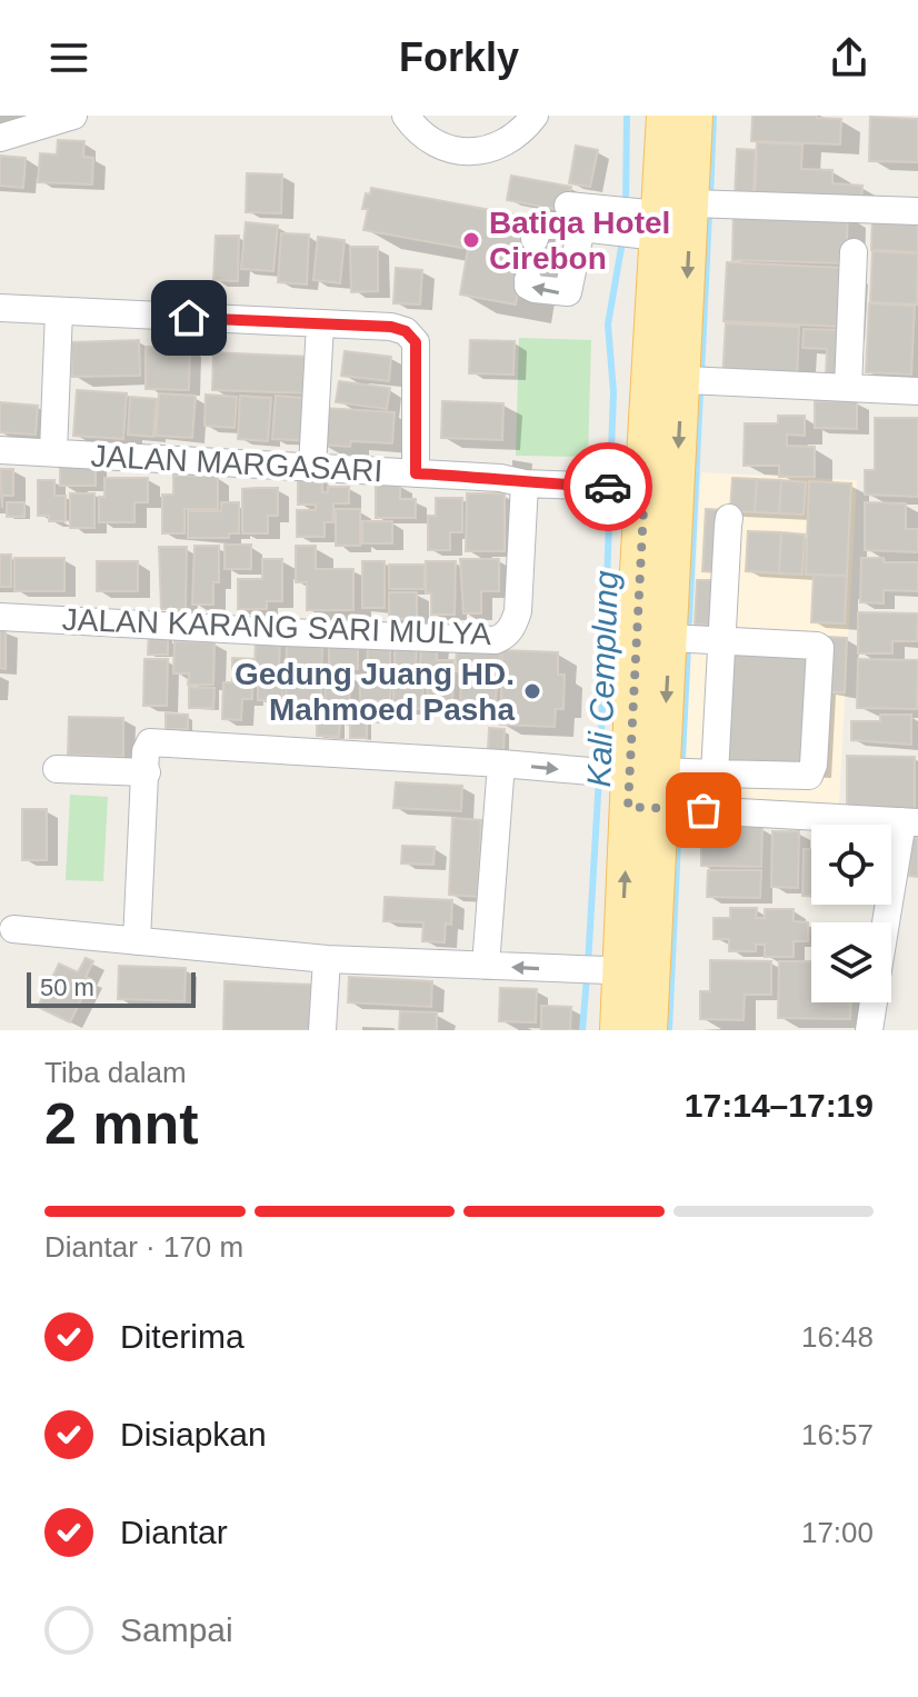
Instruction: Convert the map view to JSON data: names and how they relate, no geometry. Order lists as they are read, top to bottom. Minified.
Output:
{"streets":{"street":["JALAN MARGASARI","JALAN KARANG SARI MULYA"]},"crossings":[["JALAN MARGASARI","JALAN KARANG SARI MULYA"]],"water":["Kali Cemplung"],"places":["Batiqa Hotel Cirebon","Gedung Juang HD. Mahmoed Pasha"],"scale_bar":"50 m","page":{"header":"Forkly","scale":"50 m","heading":["2 mnt","Tiba dalam","17:14–17:19"],"bar":"Diantar · 170 m","list":[["Diterima","16:48"],["Disiapkan","16:57"],["Diantar","17:00"],"Sampai"]}}
